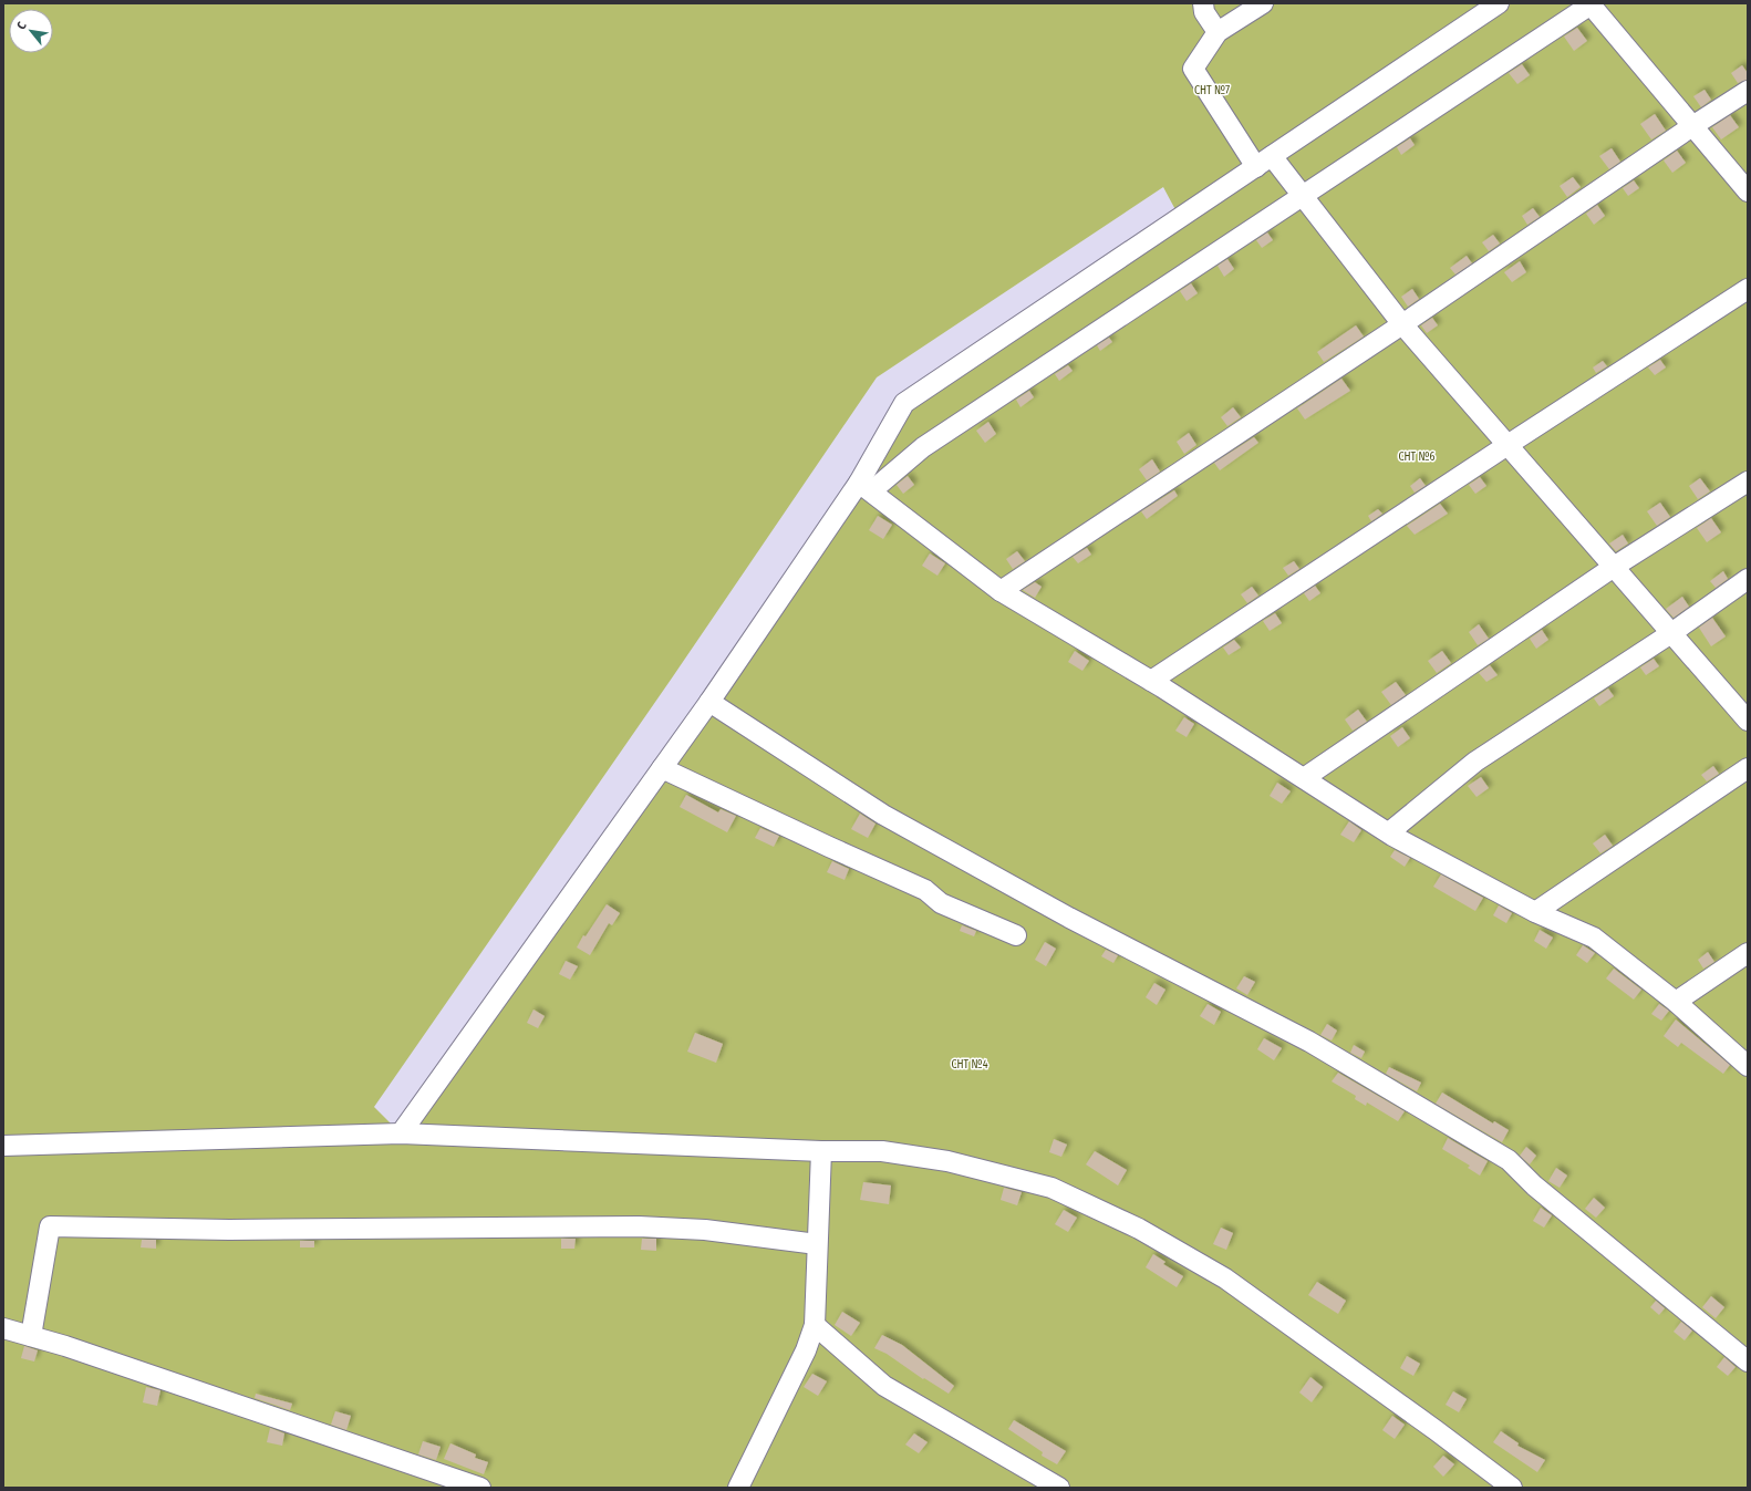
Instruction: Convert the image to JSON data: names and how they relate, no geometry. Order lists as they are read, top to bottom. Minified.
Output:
{"parks":["СНТ №7","СНТ №6","СНТ №4"],"north":"top left"}
